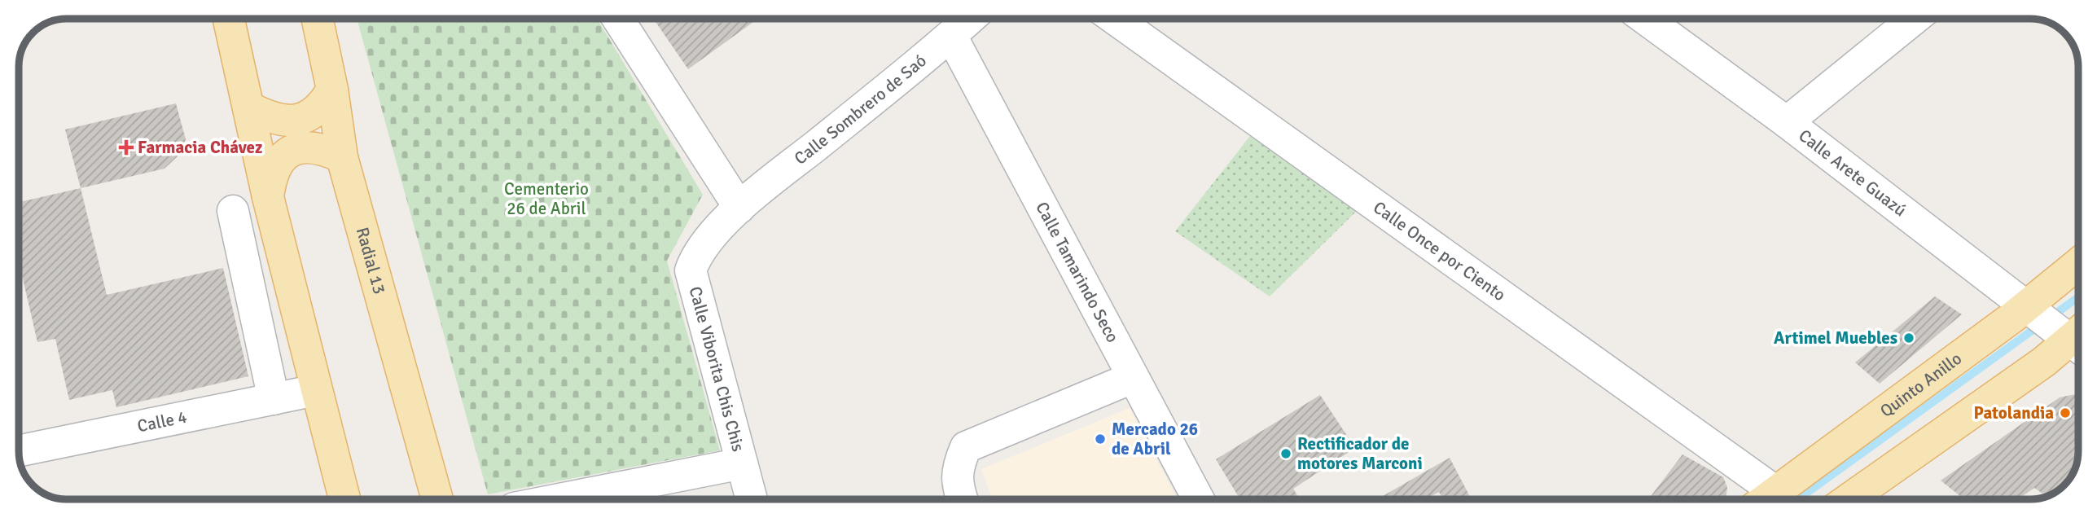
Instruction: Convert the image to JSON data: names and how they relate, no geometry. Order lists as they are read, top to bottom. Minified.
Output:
{"streets":{"main road":["Radial 13","Quinto Anillo"],"street":["Calle Sombrero de Saó","Calle Arete Guazú","Calle Once por Ciento","Calle Tamarindo Seco","Calle Viborita Chis Chis","Calle 4"]},"crossings":[["Calle Sombrero de Saó","Calle Tamarindo Seco"],["Calle Sombrero de Saó","Calle Viborita Chis Chis"],["Calle Arete Guazú","Quinto Anillo"]],"parks":["Cementerio 26 de Abril"],"places":{"health":["Farmacia Chávez"],"other":["Artimel Muebles","Patolandia","Mercado 26 de Abril","Rectificador de motores Marconi"]}}
